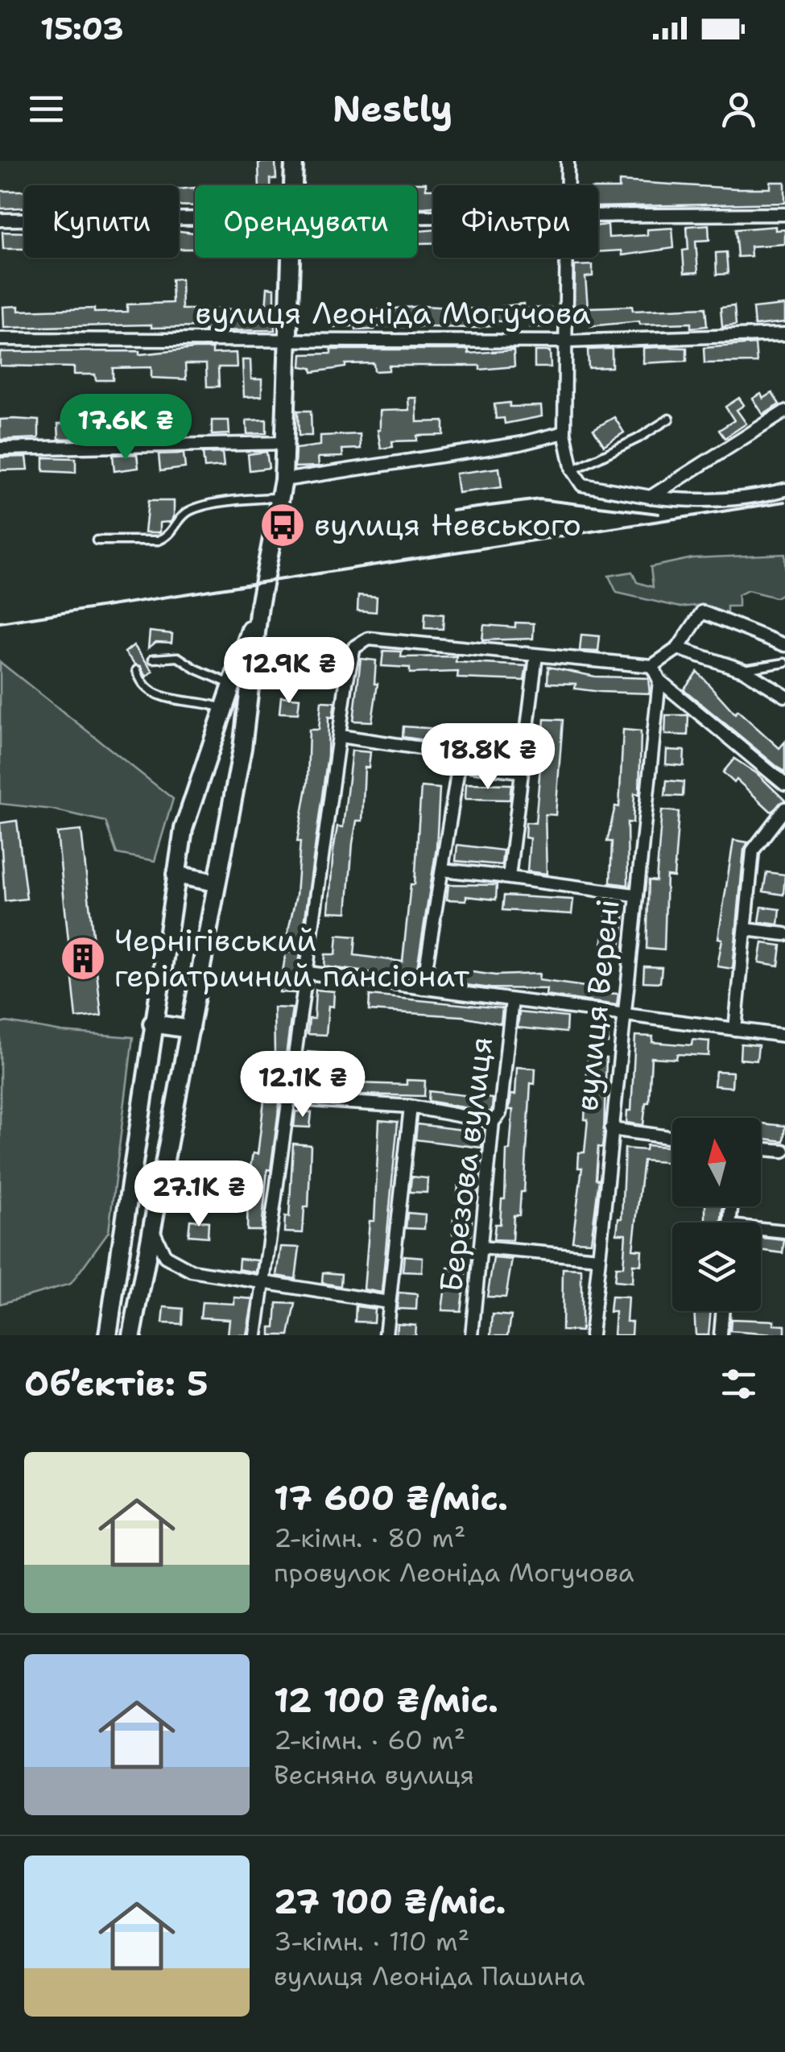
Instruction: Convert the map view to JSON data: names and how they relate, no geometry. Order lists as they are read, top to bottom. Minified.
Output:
{"streets":{"street":["вулиця Леоніда Могучова","вулиця Верені","Березова вулиця"]},"places":{"bus stop":["вулиця Невського"],"building":["Чернігівський геріатричний пансіонат"]},"north":"top","page":{"status":"15:03","header":"Nestly","chip":["Купити","Орендувати","Фільтри"],"price":["17.6K ₴","12.9K ₴","18.8K ₴","12.1K ₴","27.1K ₴"],"heading":"Об’єктів: 5","list":[{"name":"17 600 ₴/міс.","note":"2-кімн. · 80 m² · провулок Леоніда Могучова"},{"name":"12 100 ₴/міс.","note":"2-кімн. · 60 m² · Весняна вулиця"},{"name":"27 100 ₴/міс.","note":"3-кімн. · 110 m² · вулиця Леоніда Пашина"}]}}
